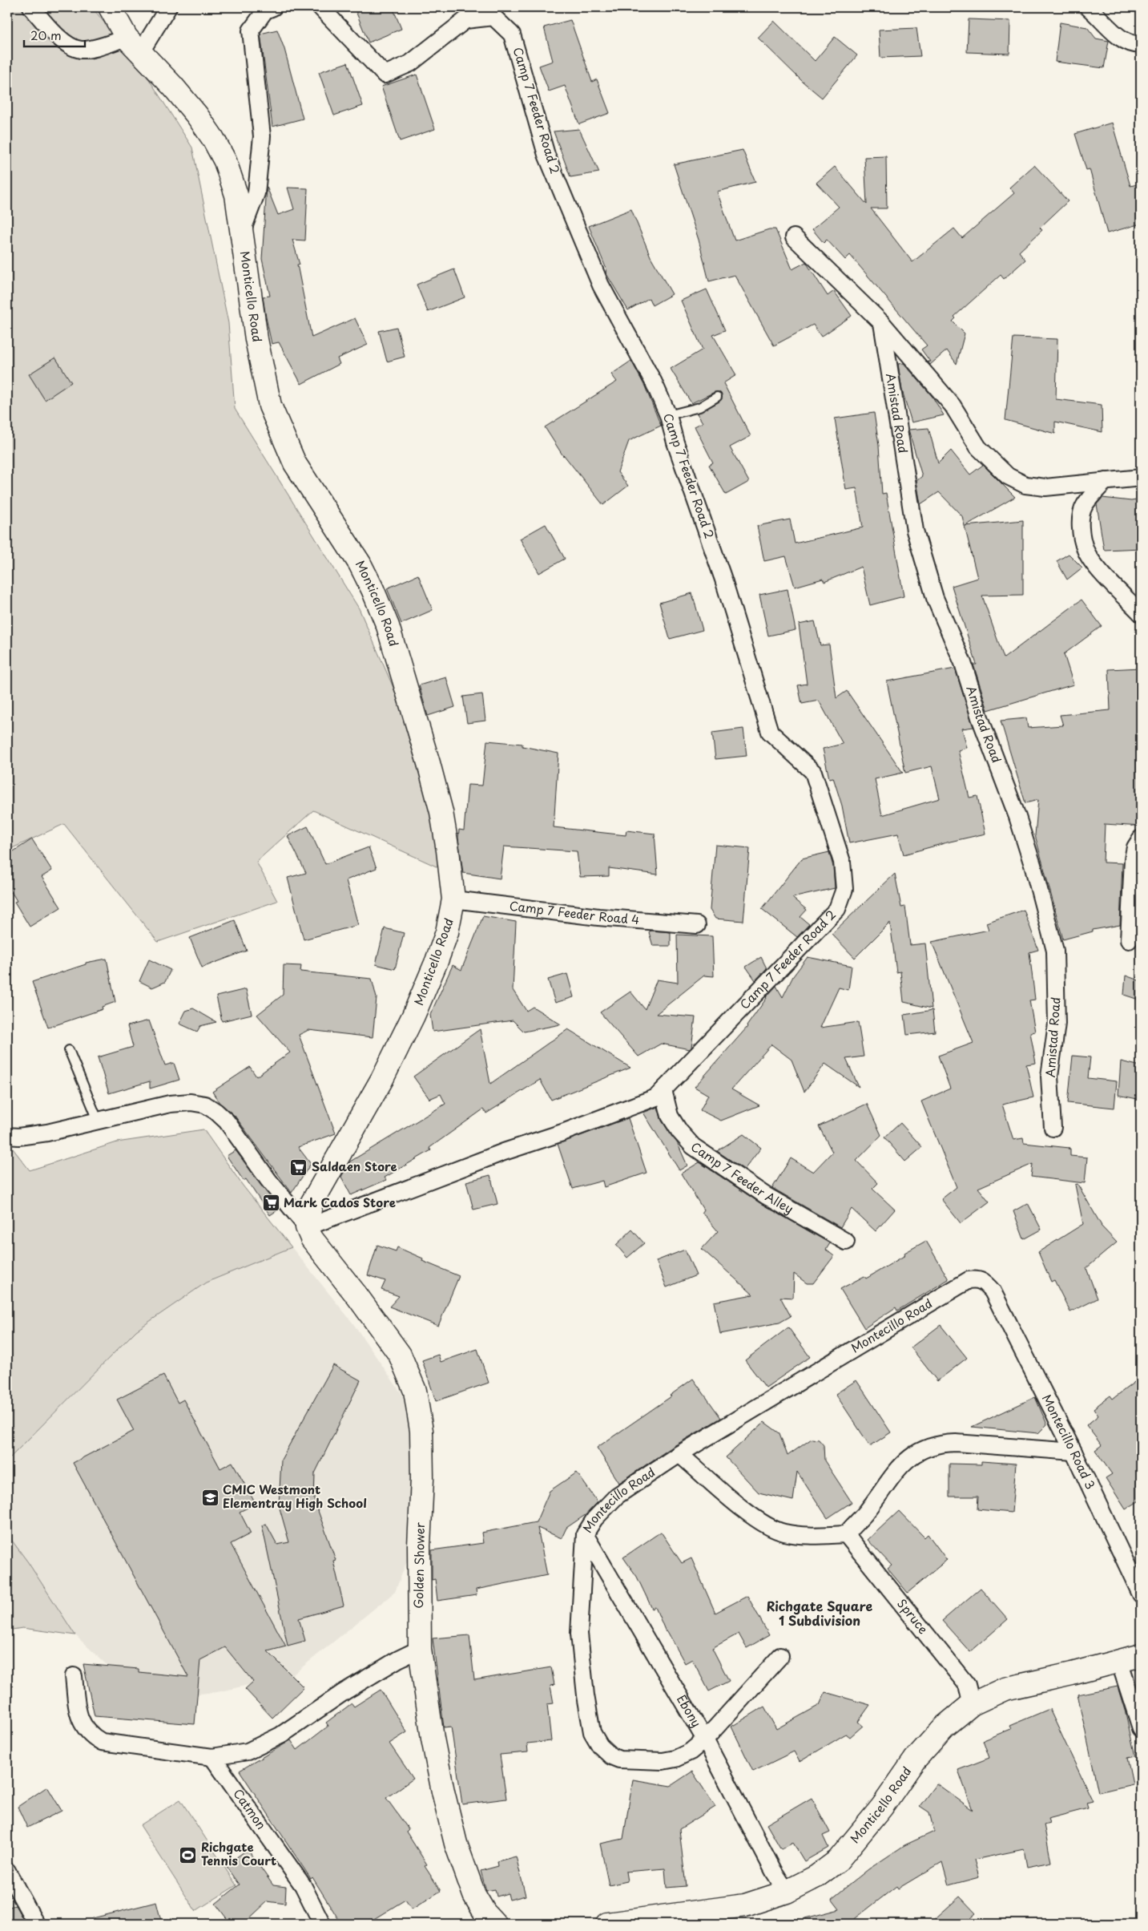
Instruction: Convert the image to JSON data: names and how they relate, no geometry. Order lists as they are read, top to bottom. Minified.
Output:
{"streets":{"main road":["Monticello Road","Golden Shower"],"street":["Camp 7 Feeder Road 2","Amistad Road","Camp 7 Feeder Road 4","Camp 7 Feeder Alley","Montecillo Road","Montecillo Road 3","Spruce","Ebony","Catmon"]},"crossings":[["Camp 7 Feeder Road 2","Monticello Road"],["Camp 7 Feeder Road 2","Camp 7 Feeder Alley"],["Camp 7 Feeder Road 2","Golden Shower"],["Monticello Road","Camp 7 Feeder Road 4"],["Monticello Road","Golden Shower"],["Monticello Road","Spruce"],["Monticello Road","Ebony"],["Montecillo Road","Montecillo Road 3"],["Montecillo Road","Ebony"]],"districts":["Richgate Square 1 Subdivision"],"places":{"supermarket":["Saldaen Store","Mark Cados Store"],"school or university":["CMIC Westmont Elementray High School"],"sports":["Richgate Tennis Court"]},"scale_bar":"20 m"}
